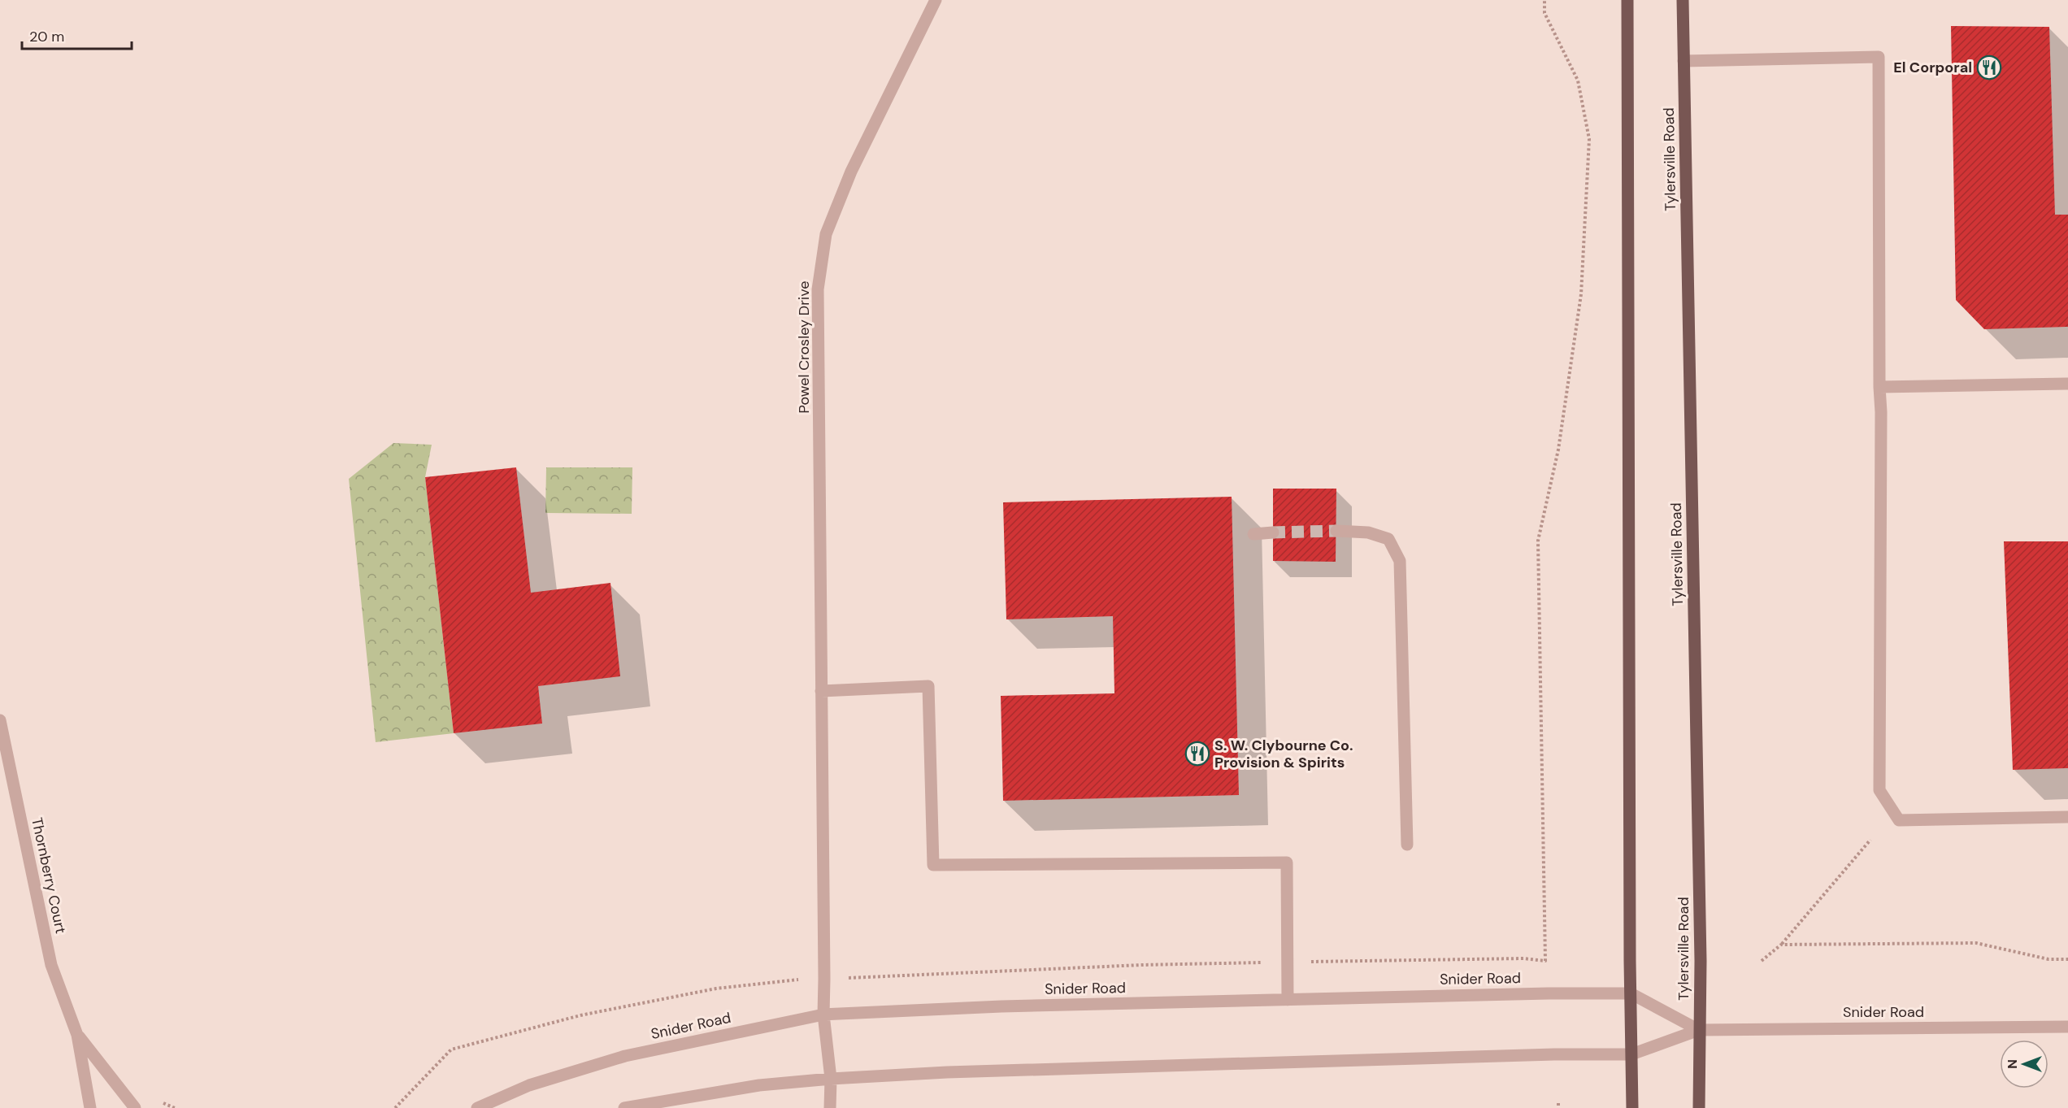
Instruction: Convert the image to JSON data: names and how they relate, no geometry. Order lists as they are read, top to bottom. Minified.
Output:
{"streets":{"main road":["Tylersville Road"],"street":["Powel Crosley Drive","Thornberry Court","Snider Road"]},"crossings":[["Tylersville Road","Snider Road"],["Powel Crosley Drive","Snider Road"]],"places":{"restaurant":["El Corporal","S. W. Clybourne Co. Provision & Spirits"]},"scale_bar":"20 m","north":"left"}
